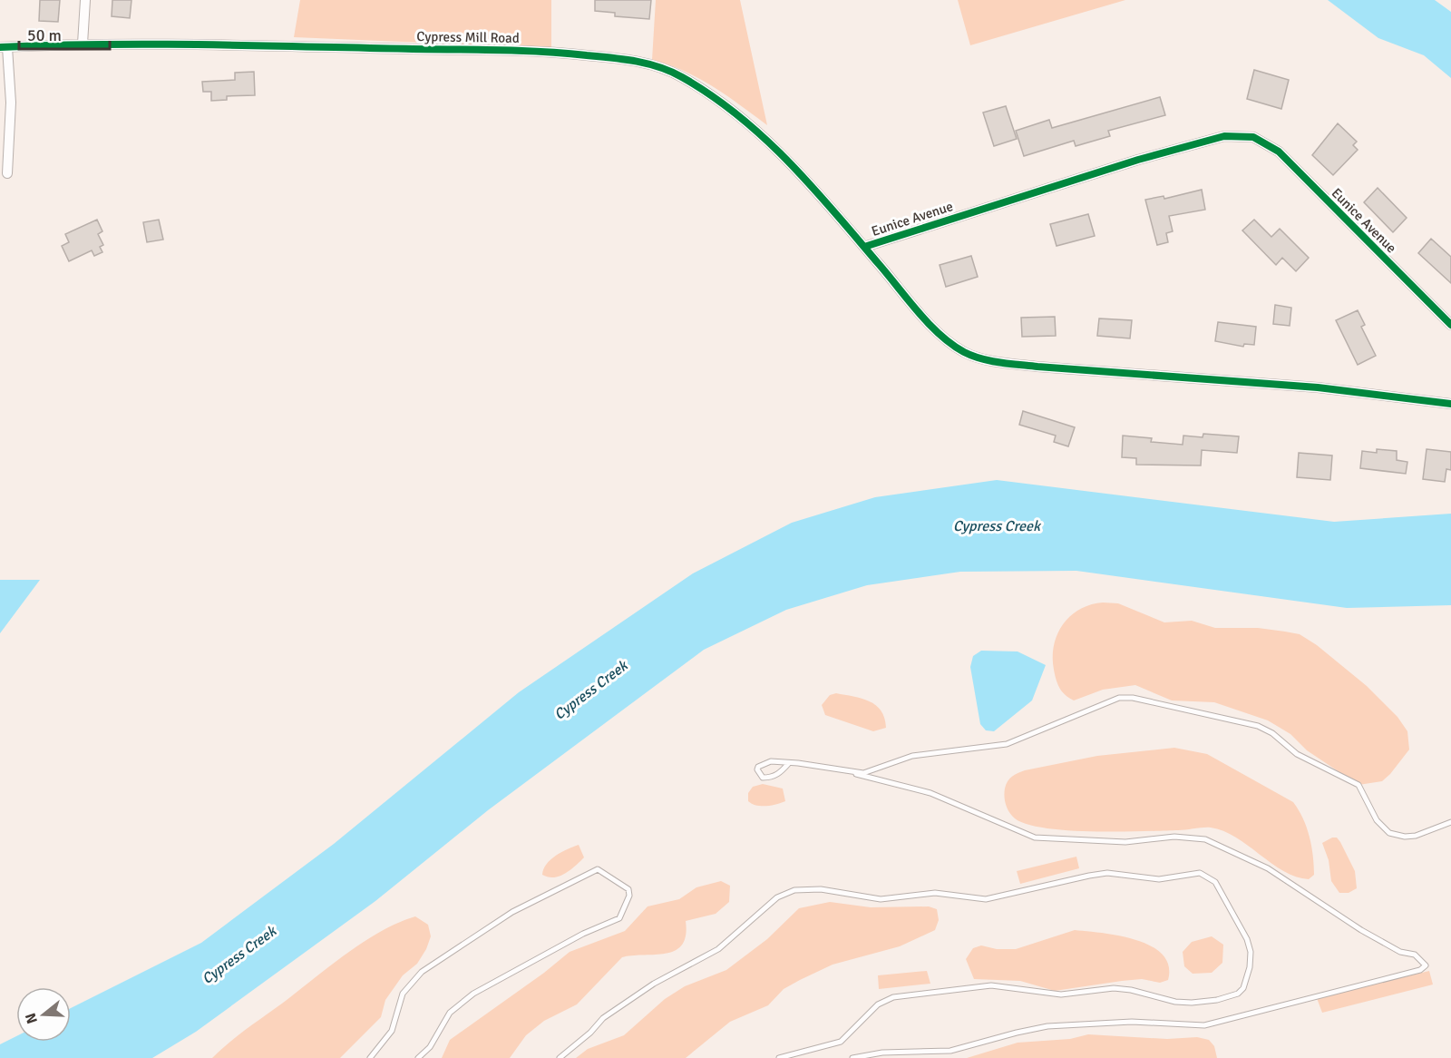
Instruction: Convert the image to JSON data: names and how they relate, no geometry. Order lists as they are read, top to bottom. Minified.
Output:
{"streets":{"street":["Cypress Mill Road","Eunice Avenue"]},"crossings":[["Cypress Mill Road","Eunice Avenue"]],"water":["Cypress Creek"],"scale_bar":"50 m","north":"left"}
